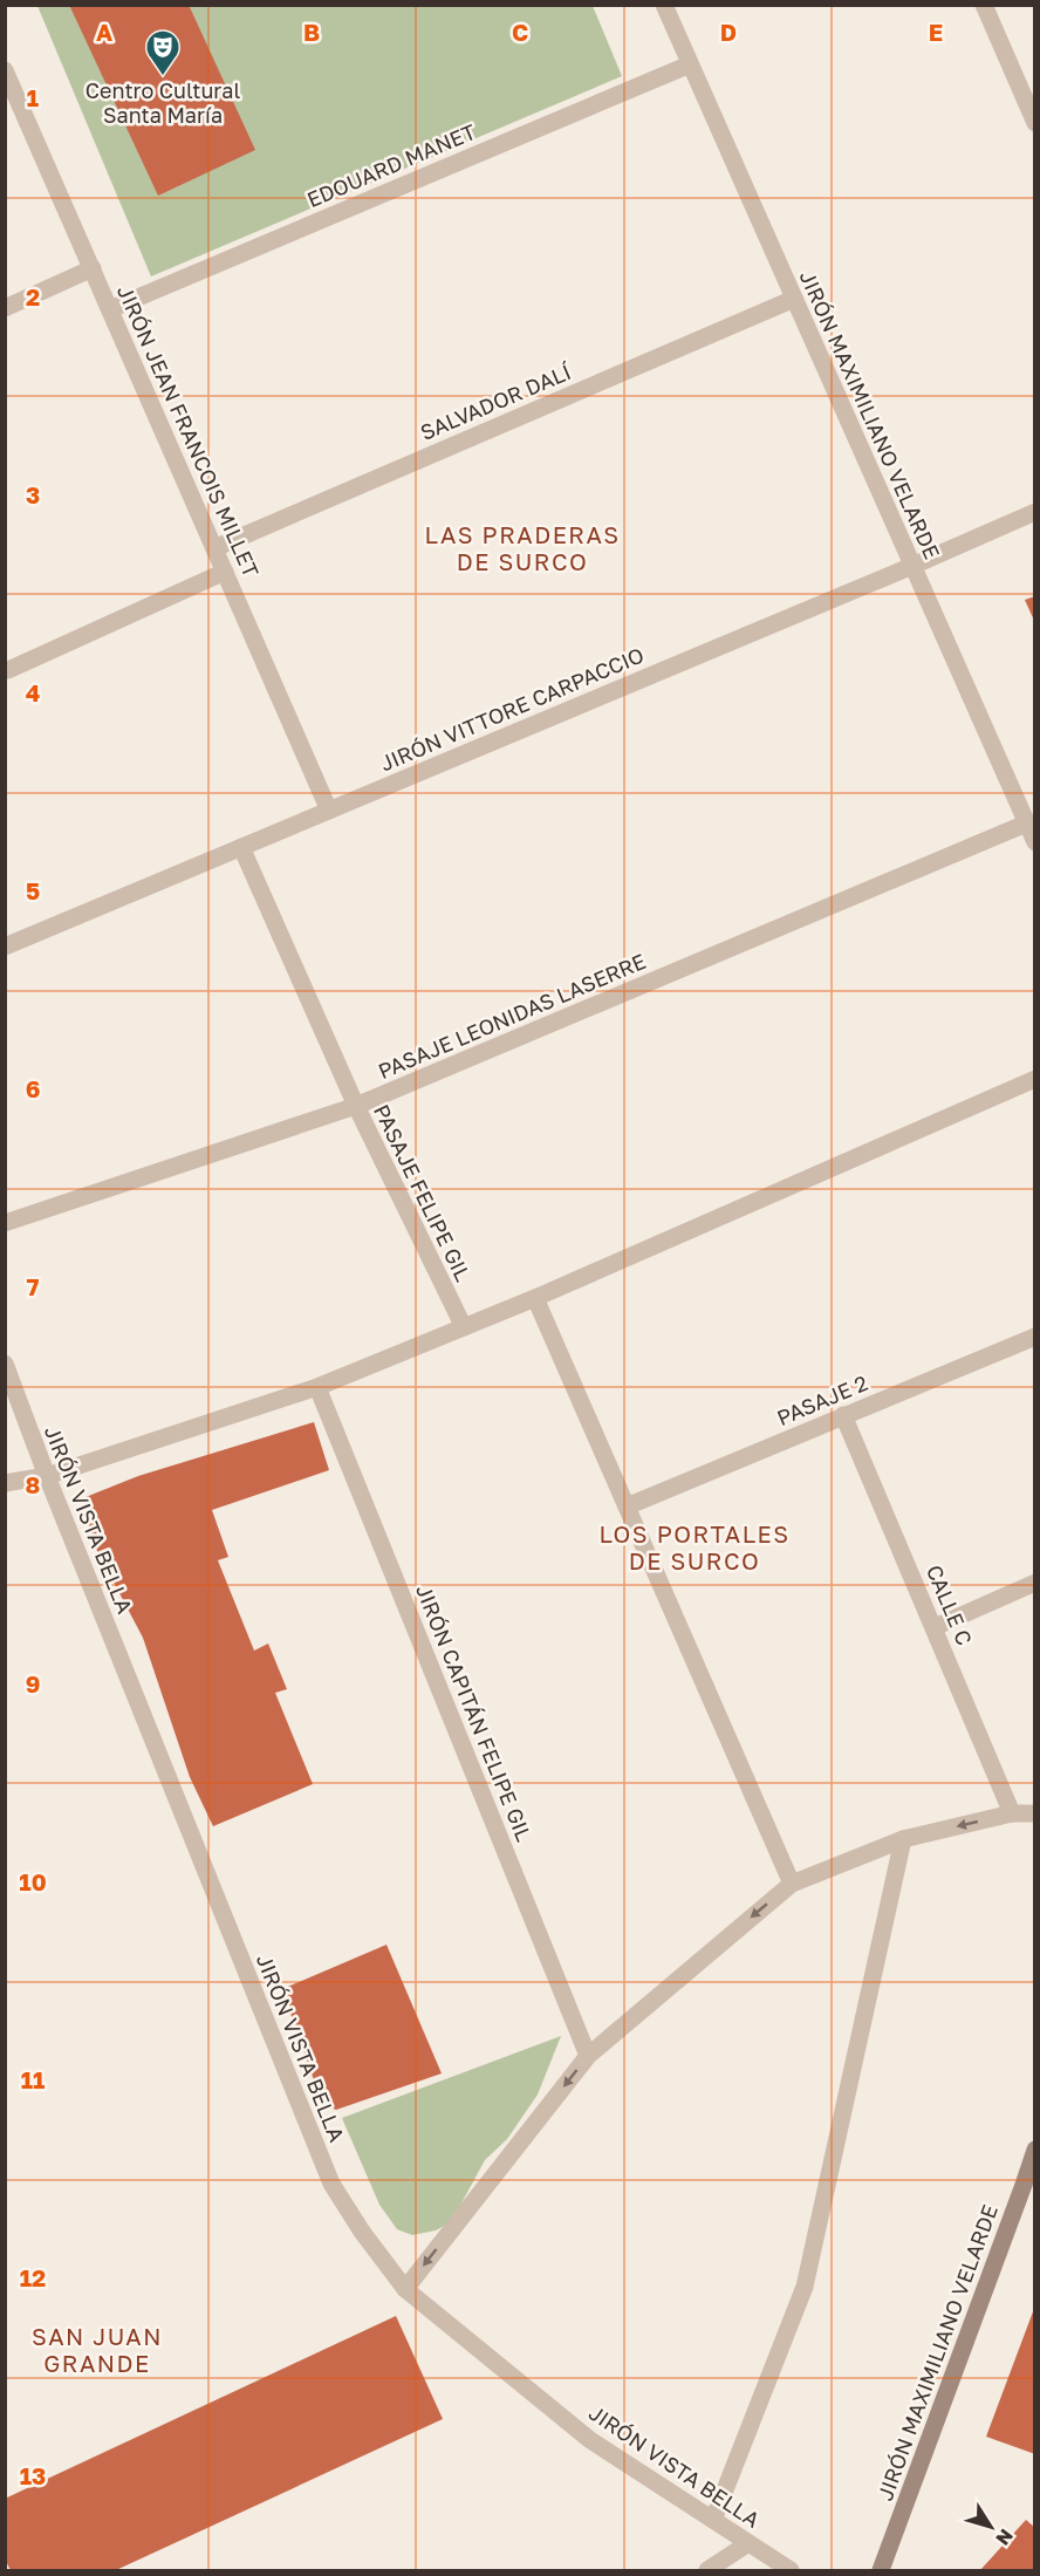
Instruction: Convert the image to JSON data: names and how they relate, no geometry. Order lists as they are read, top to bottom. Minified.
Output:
{"streets":{"street":["EDOUARD MANET","SALVADOR DALÍ","JIRÓN MAXIMILIANO VELARDE","JIRÓN JEAN FRANCOIS MILLET","JIRÓN VITTORE CARPACCIO","PASAJE LEONIDAS LASERRE","PASAJE FELIPE GIL","PASAJE 2","JIRÓN VISTA BELLA","CALLE C","JIRÓN CAPITÁN FELIPE GIL"]},"crossings":[["EDOUARD MANET","JIRÓN MAXIMILIANO VELARDE"],["EDOUARD MANET","JIRÓN JEAN FRANCOIS MILLET"],["SALVADOR DALÍ","JIRÓN MAXIMILIANO VELARDE"],["SALVADOR DALÍ","JIRÓN JEAN FRANCOIS MILLET"],["JIRÓN MAXIMILIANO VELARDE","JIRÓN VITTORE CARPACCIO"],["JIRÓN MAXIMILIANO VELARDE","PASAJE LEONIDAS LASERRE"],["JIRÓN JEAN FRANCOIS MILLET","JIRÓN VITTORE CARPACCIO"],["JIRÓN VITTORE CARPACCIO","PASAJE FELIPE GIL"],["PASAJE LEONIDAS LASERRE","PASAJE FELIPE GIL"],["PASAJE 2","CALLE C"]],"districts":["LAS PRADERAS DE SURCO","LOS PORTALES DE SURCO","SAN JUAN GRANDE"],"places":{"theatre":["Centro Cultural Santa María"]},"north":"bottom right","grid":{"columns":["A","B","C","D","E"],"rows":["1","2","3","4","5","6","7","8","9","10","11","12","13"]}}
